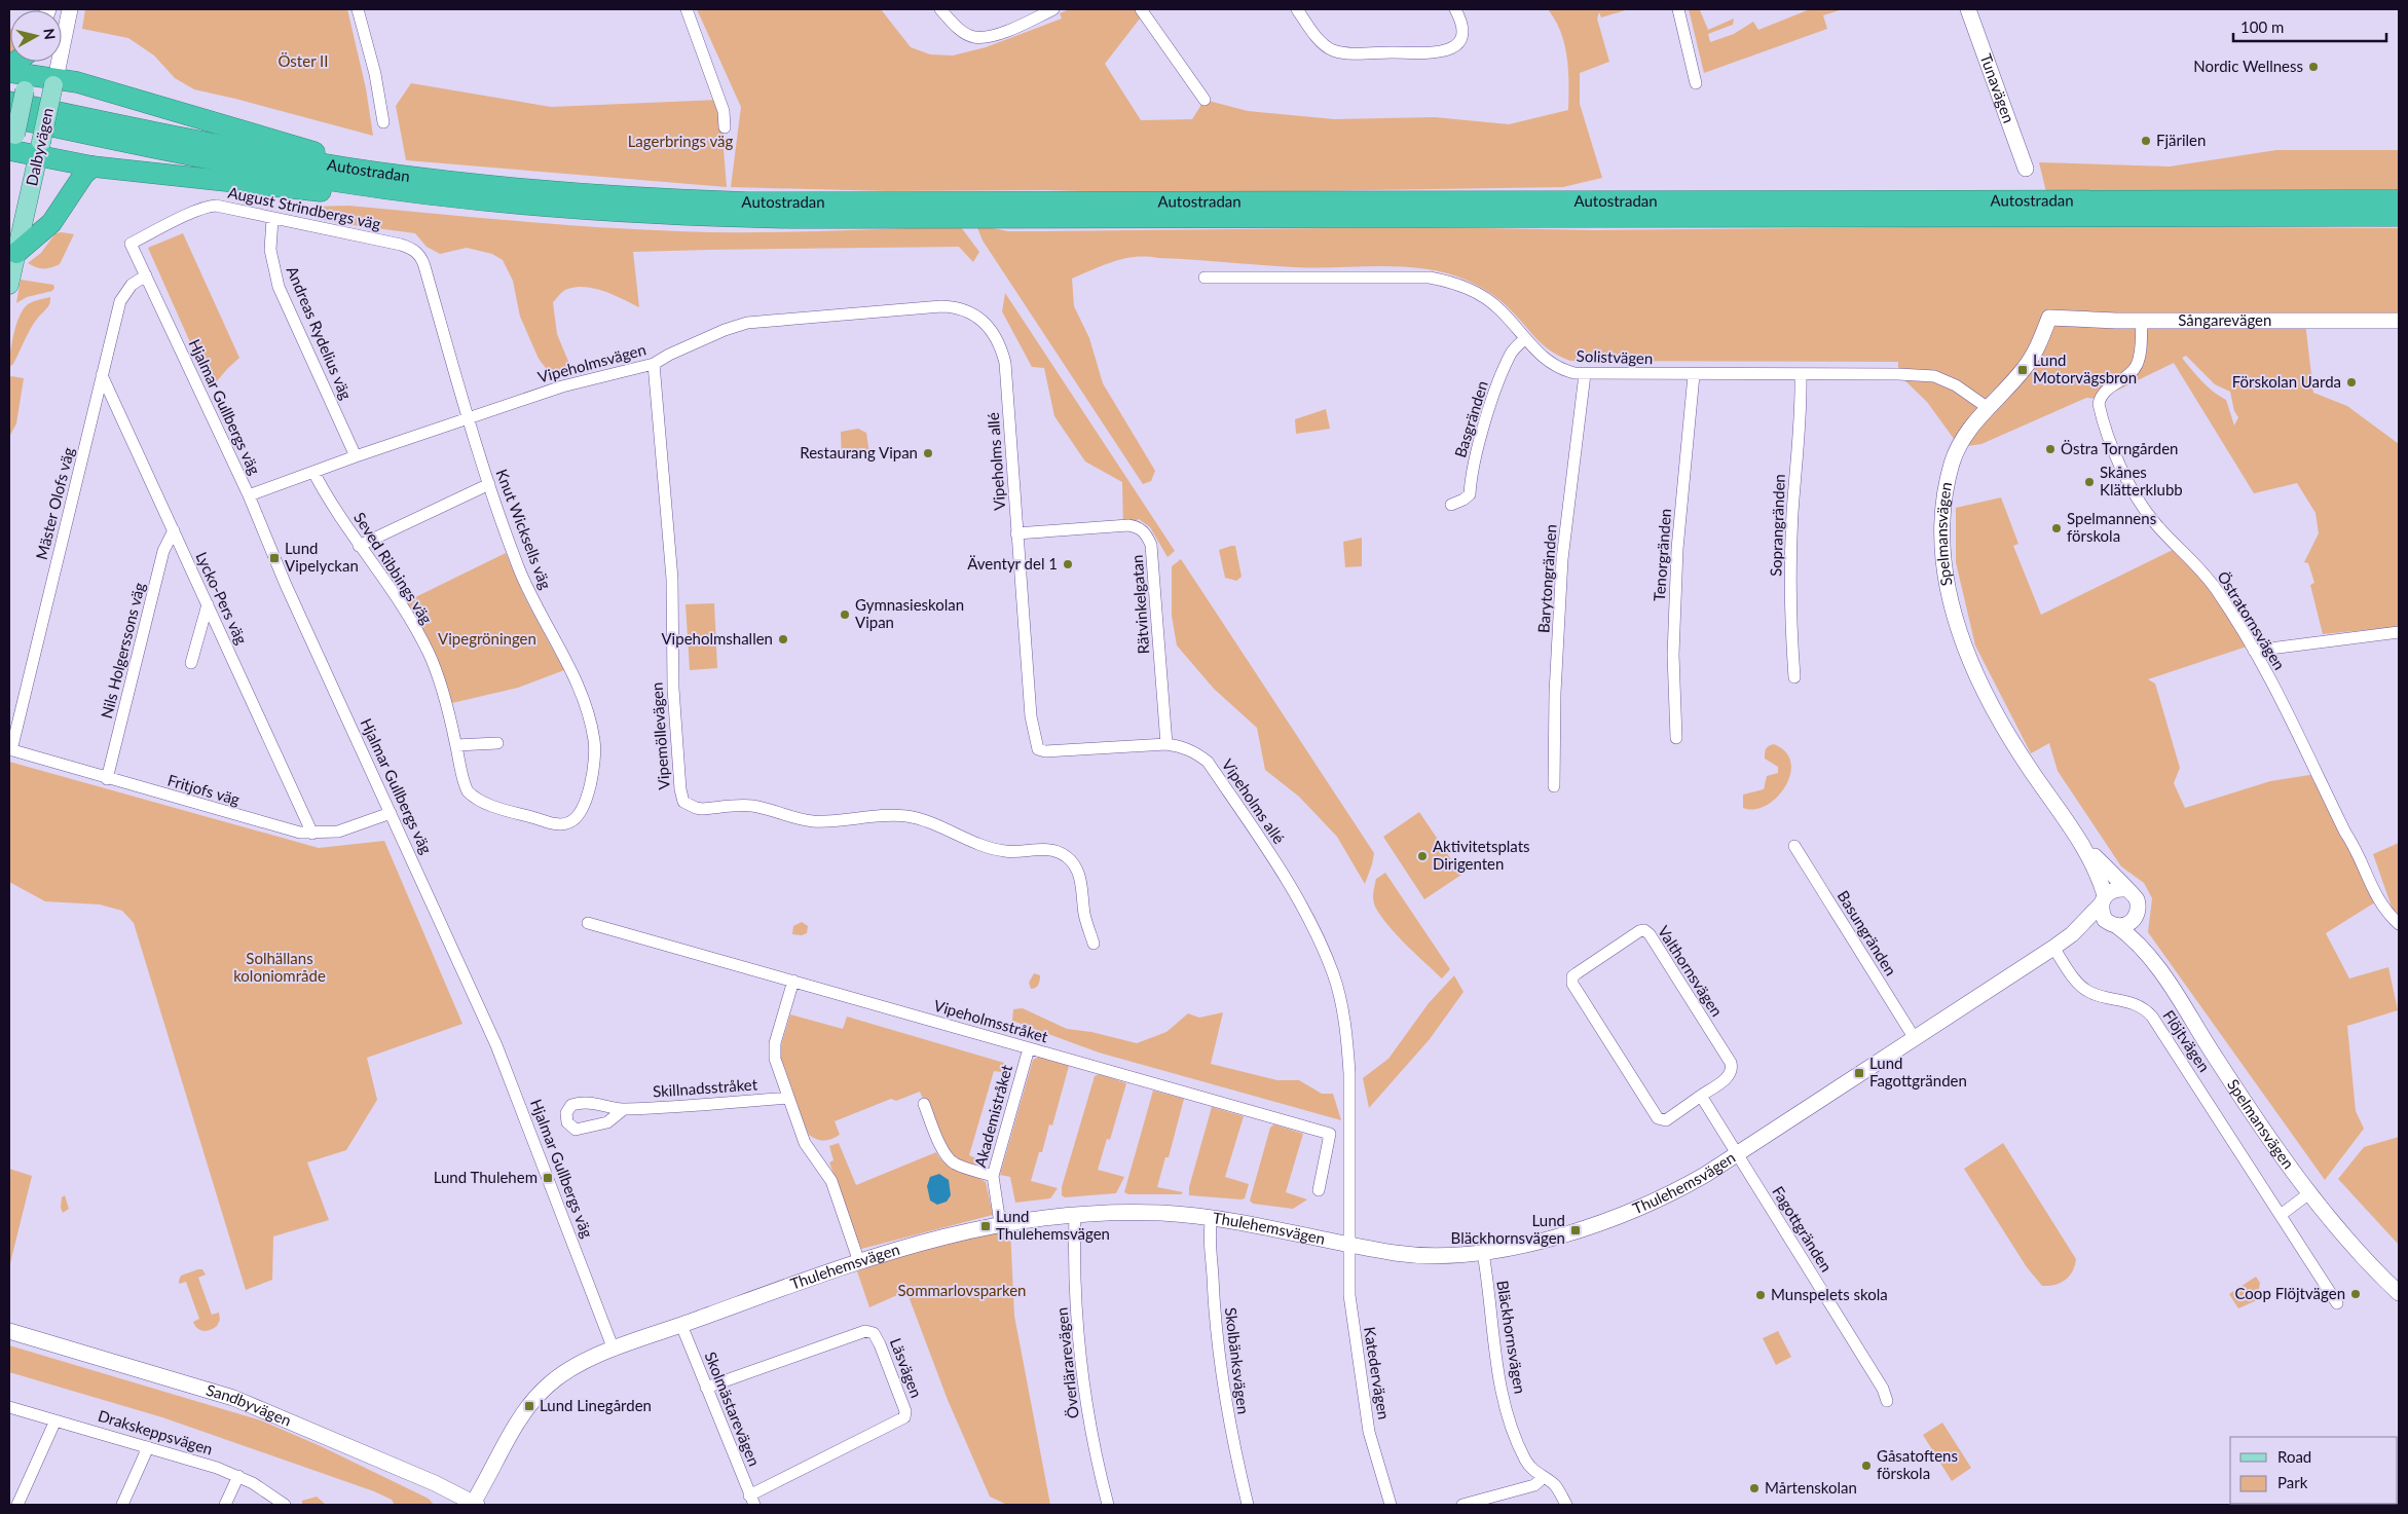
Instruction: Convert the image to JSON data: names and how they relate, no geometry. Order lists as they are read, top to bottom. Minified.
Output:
{"streets":{"highway":["Autostradan"],"main road":["Dalbyvägen"],"street":["Tunavägen","August Strindbergs väg","Sångarevägen","Andreas Rydelius väg","Solistvägen","Vipeholmsvägen","Hjalmar Gullbergs väg","Basgränden","Vipeholms allé","Mäster Olofs väg","Soprangränden","Knut Wicksells väg","Spelmansvägen","Tenorgränden","Seved Ribbings väg","Barytongränden","Lycko-Pers väg","Rätvinkelgatan","Östratornsvägen","Nils Holgerssons väg","Vipemöllevägen","Fritjofs väg","Basungränden","Valthornsvägen","Vipeholmsstråket","Flöjtvägen","Skillnadsstråket","Akademistråket","Thulehemsvägen","Fagottgränden","Bläckhornsvägen","Skolbänksvägen","Överlärarevägen","Läsvägen","Katedervägen","Sandbyvägen","Skolmästarevägen","Drakskeppsvägen"]},"crossings":[["Dalbyvägen","Autostradan"],["August Strindbergs väg","Andreas Rydelius väg"],["August Strindbergs väg","Hjalmar Gullbergs väg"],["August Strindbergs väg","Knut Wicksells väg"],["Sångarevägen","Spelmansvägen"],["Sångarevägen","Östratornsvägen"],["Andreas Rydelius väg","Vipeholmsvägen"],["Solistvägen","Basgränden"],["Solistvägen","Soprangränden"],["Solistvägen","Spelmansvägen"],["Solistvägen","Tenorgränden"],["Solistvägen","Barytongränden"],["Vipeholmsvägen","Hjalmar Gullbergs väg"],["Vipeholmsvägen","Vipeholms allé"],["Vipeholmsvägen","Knut Wicksells väg"],["Vipeholmsvägen","Seved Ribbings väg"],["Vipeholmsvägen","Vipemöllevägen"],["Hjalmar Gullbergs väg","Mäster Olofs väg"],["Hjalmar Gullbergs väg","Fritjofs väg"],["Hjalmar Gullbergs väg","Thulehemsvägen"],["Vipeholms allé","Rätvinkelgatan"],["Vipeholms allé","Thulehemsvägen"],["Vipeholms allé","Katedervägen"],["Mäster Olofs väg","Lycko-Pers väg"],["Mäster Olofs väg","Fritjofs väg"],["Knut Wicksells väg","Seved Ribbings väg"],["Spelmansvägen","Thulehemsvägen"],["Lycko-Pers väg","Nils Holgerssons väg"],["Lycko-Pers väg","Fritjofs väg"],["Nils Holgerssons väg","Fritjofs väg"],["Basungränden","Thulehemsvägen"],["Vipeholmsstråket","Akademistråket"],["Flöjtvägen","Thulehemsvägen"],["Akademistråket","Thulehemsvägen"],["Thulehemsvägen","Fagottgränden"],["Thulehemsvägen","Bläckhornsvägen"],["Thulehemsvägen","Skolbänksvägen"],["Thulehemsvägen","Överlärarevägen"],["Thulehemsvägen","Katedervägen"],["Thulehemsvägen","Sandbyvägen"],["Thulehemsvägen","Skolmästarevägen"],["Läsvägen","Skolmästarevägen"]],"parks":["Öster II","Lagerbrings väg","Vipegröningen","Solhällans koloniområde","Sommarlovsparken"],"places":{"other":["Nordic Wellness","Fjärilen","Förskolan Uarda","Östra Torngården","Restaurang Vipan","Skånes Klätterklubb","Spelmannens förskola","Äventyr del 1","Gymnasieskolan Vipan","Vipeholmshallen","Aktivitetsplats Dirigenten","Coop Flöjtvägen","Munspelets skola","Gåsatoftens förskola","Mårtenskolan"],"transit":["Lund Motorvägsbron","Lund Vipelyckan","Lund Fagottgränden","Lund Thulehem","Lund Thulehemsvägen","Lund Bläckhornsvägen","Lund Linegården"]},"legend":["Road","Park"],"scale_bar":"100 m","north":"right"}
